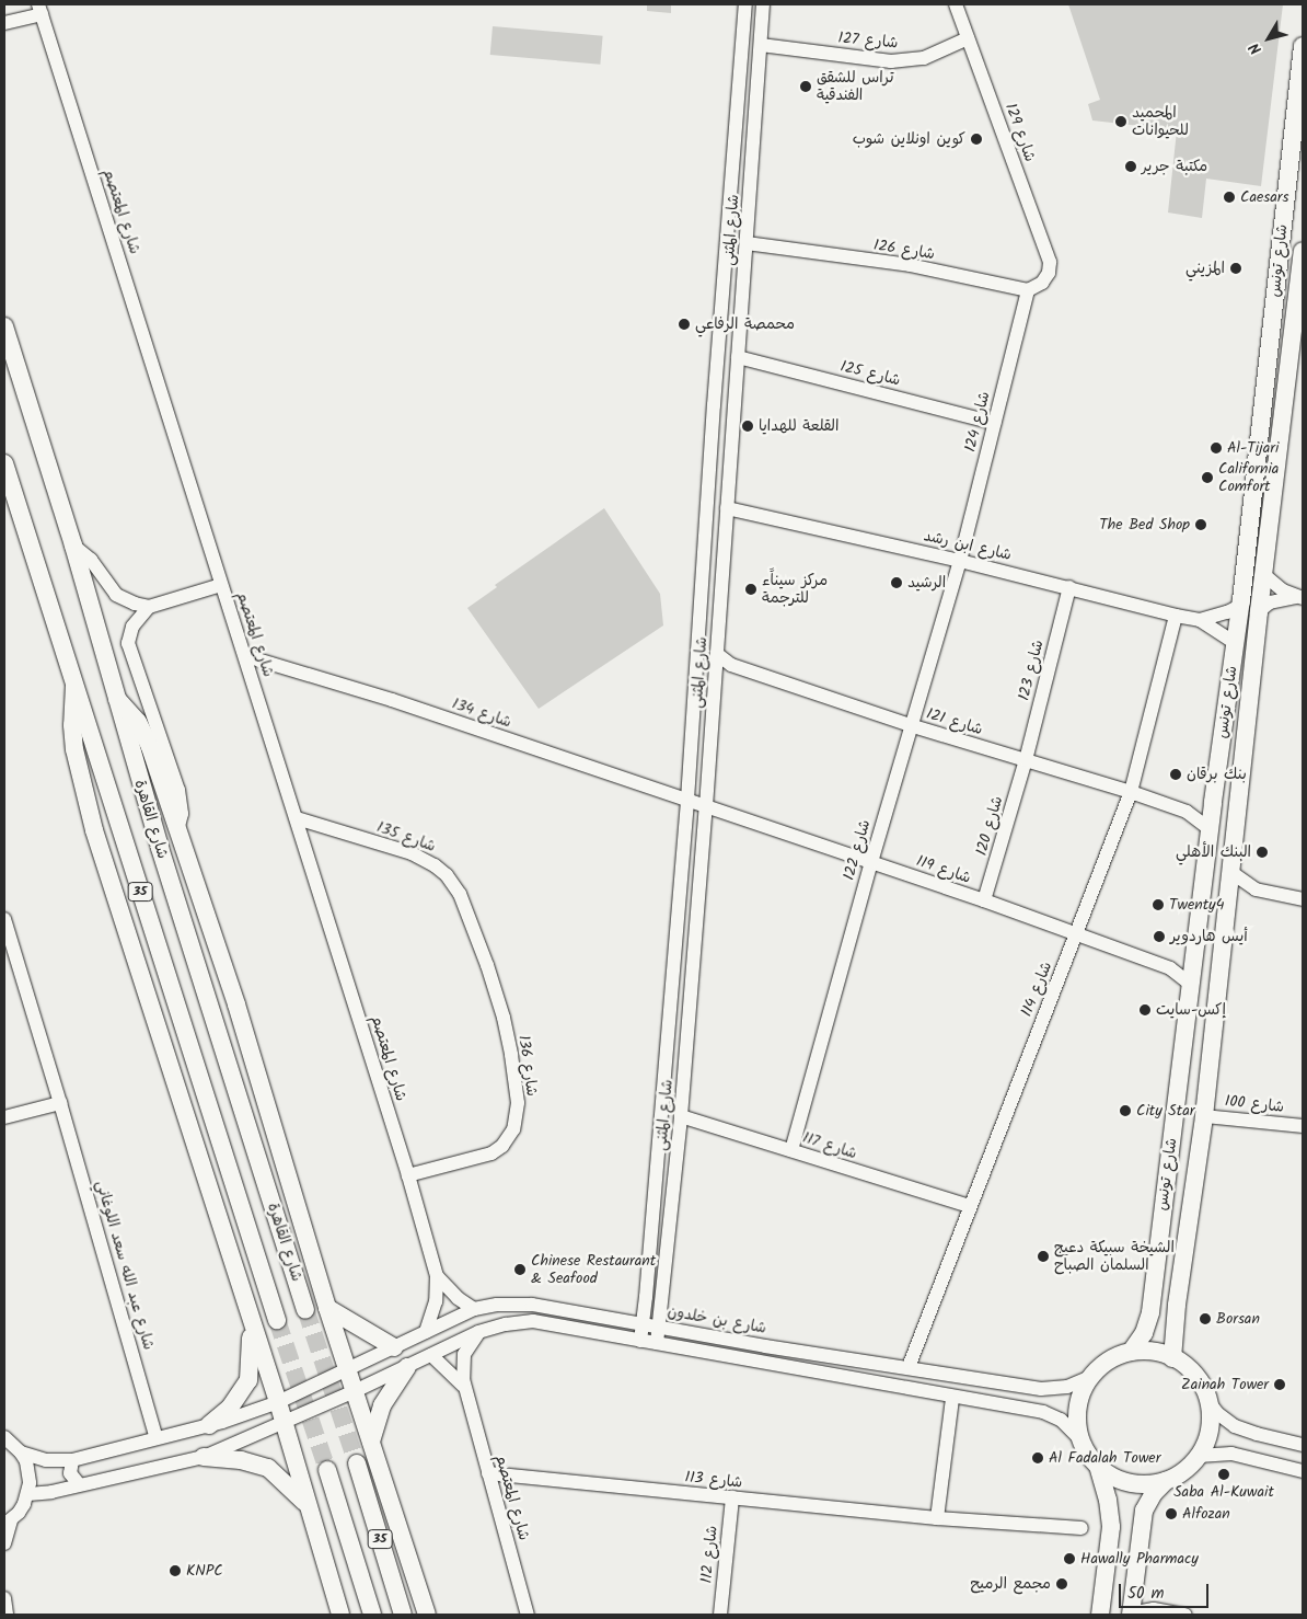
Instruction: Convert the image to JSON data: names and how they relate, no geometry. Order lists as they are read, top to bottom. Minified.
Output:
{"streets":{"main road":["شارع تونس","شارع القاهرة","35"],"street":["شارع 127","شارع 129","شارع المعتصم","شارع المثنى","شارع 126","شارع 125","شارع 124","شارع ابن رشد","شارع 123","شارع 134","شارع 121","شارع 120","شارع 135","شارع 122","شارع 119","شارع 114","شارع 136","شارع 100","شارع 117","شارع عبد الله سعد اللوغاني","شارع بن خلدون","شارع 113","شارع 112"]},"crossings":[["شارع 127","شارع 129"],["شارع 127","شارع المثنى"],["شارع 129","شارع 126"],["شارع 129","شارع 124"],["شارع المعتصم","شارع 134"],["شارع المعتصم","شارع 135"],["شارع المعتصم","شارع 136"],["شارع المعتصم","شارع بن خلدون"],["شارع المعتصم","شارع 113"],["شارع المثنى","شارع 126"],["شارع المثنى","شارع 125"],["شارع المثنى","شارع ابن رشد"],["شارع المثنى","شارع 134"],["شارع المثنى","شارع 121"],["شارع المثنى","شارع 119"],["شارع المثنى","شارع 117"],["شارع المثنى","شارع بن خلدون"],["شارع 126","شارع 124"],["شارع تونس","شارع ابن رشد"],["شارع تونس","شارع 121"],["شارع تونس","شارع 119"],["شارع تونس","شارع 100"],["شارع تونس","شارع بن خلدون"],["شارع 125","شارع 124"],["شارع 124","شارع ابن رشد"],["شارع 124","شارع 122"],["شارع ابن رشد","شارع 123"],["شارع ابن رشد","شارع 122"],["شارع ابن رشد","شارع 114"],["شارع 123","شارع 121"],["شارع 123","شارع 120"],["شارع 134","شارع 119"],["شارع 121","شارع 120"],["شارع 121","شارع 122"],["شارع 121","شارع 114"],["شارع 120","شارع 119"],["شارع 135","شارع 136"],["شارع 122","شارع 119"],["شارع 122","شارع 117"],["شارع 119","شارع 114"],["شارع 114","شارع 117"],["شارع 114","شارع بن خلدون"],["شارع عبد الله سعد اللوغاني","شارع بن خلدون"],["شارع 113","شارع 112"]],"places":["تراس للشقق الفندقية","المحميد للحيوانات","كوين اونلاين شوب","مكتبة جرير","Caesars","المزيني","محمصة الرفاعي","القلعة للهدايا","Al-Tijari","California Comfort","The Bed Shop","الرشيد","مركز سيناًء للترجمة","بنك برقان","البنك الأهلي","Twenty4","أيس هاردوير","إكس-سايت","City Star","الشيخة سبيكة دعيج السلمان الصباح","Chinese Restaurant & Seafood","Borsan","Zainah Tower","Al Fadalah Tower","Saba Al-Kuwait","Alfozan","Hawally Pharmacy","KNPC","مجمع الرميح"],"scale_bar":"50 m","north":"bottom left"}
